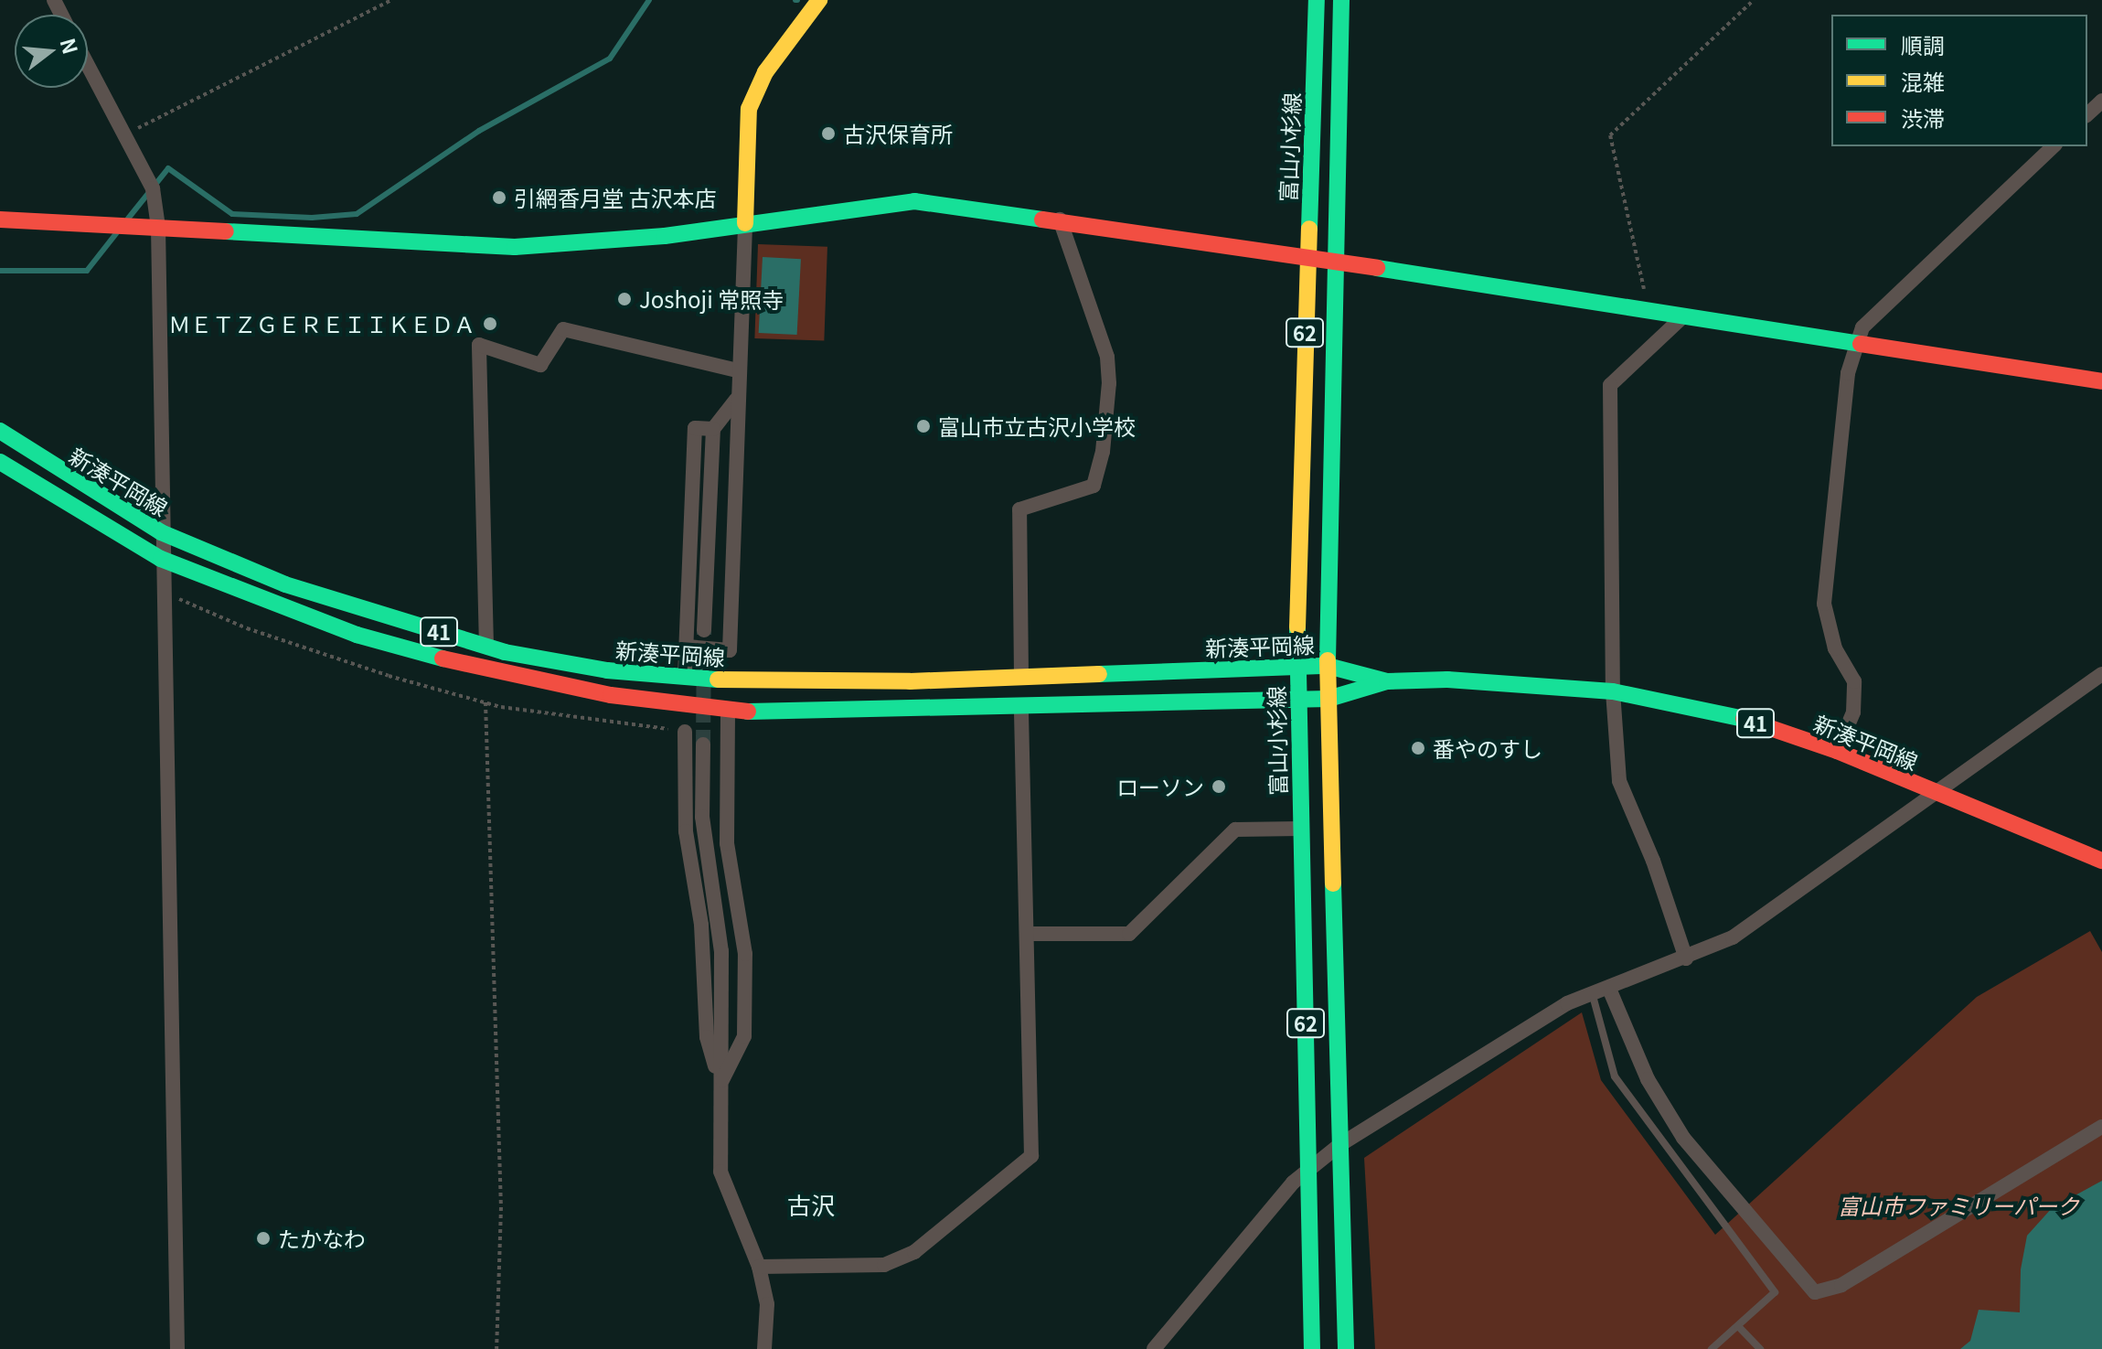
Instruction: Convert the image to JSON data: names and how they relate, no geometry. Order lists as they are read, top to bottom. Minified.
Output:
{"streets":{"main road":["富山小杉線","62","新湊平岡線","41"]},"crossings":[["富山小杉線","新湊平岡線"],["62","新湊平岡線"]],"districts":["古沢"],"parks":["富山市ファミリーパーク"],"places":["古沢保育所","引網香月堂 古沢本店","Joshoji 常照寺","ＭＥＴＺＧＥＲＥＩＩＫＥＤＡ","富山市立古沢小学校","番やのすし","ローソン","たかなわ"],"legend":["順調","混雑","渋滞"],"north":"right"}
